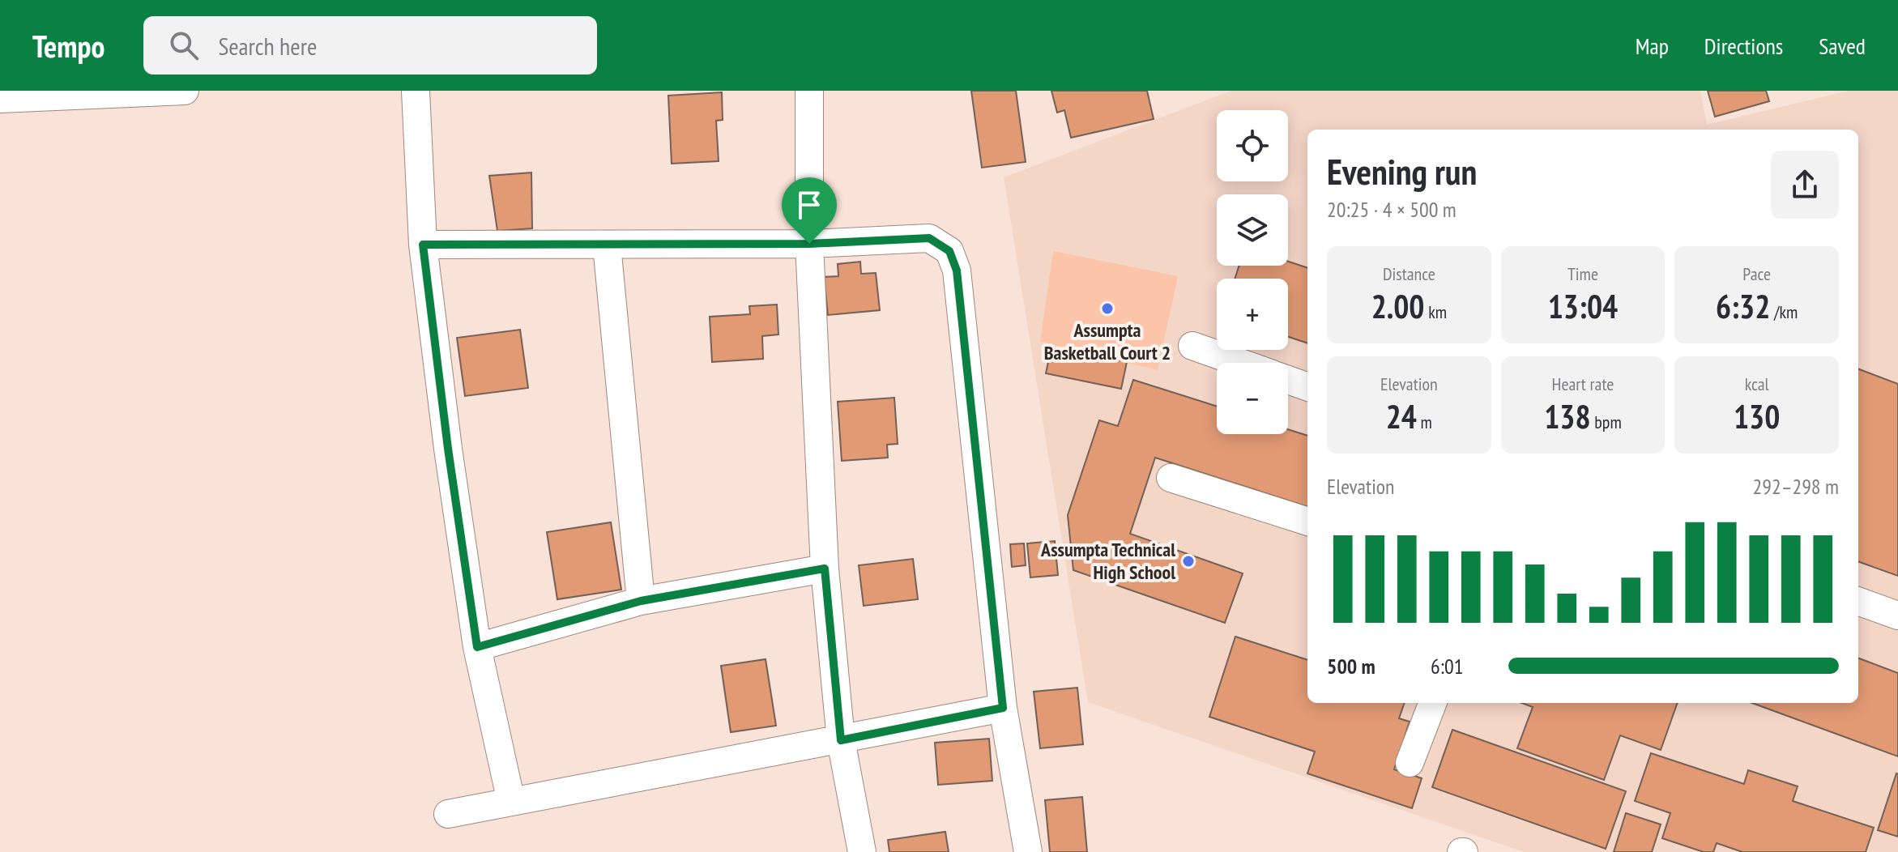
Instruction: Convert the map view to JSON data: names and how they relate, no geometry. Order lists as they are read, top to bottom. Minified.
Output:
{"places":["Assumpta Basketball Court 2","Assumpta Technical High School"],"page":{"header":"Tempo","search":"Search here","nav":["Map","Directions","Saved"],"map_buttons":["+","−"],"heading":["Evening run","20:25 · 4 × 500 m"],"stats":[["Distance","2.00 km"],["Time","13:04"],["Pace","6:32 /km"],["Elevation","24 m"],["Heart rate","138 bpm"],["kcal","130"]],"chart":["Elevation","292–298 m"],"list":[{"name":"500 m","note":"6:01"}]}}
